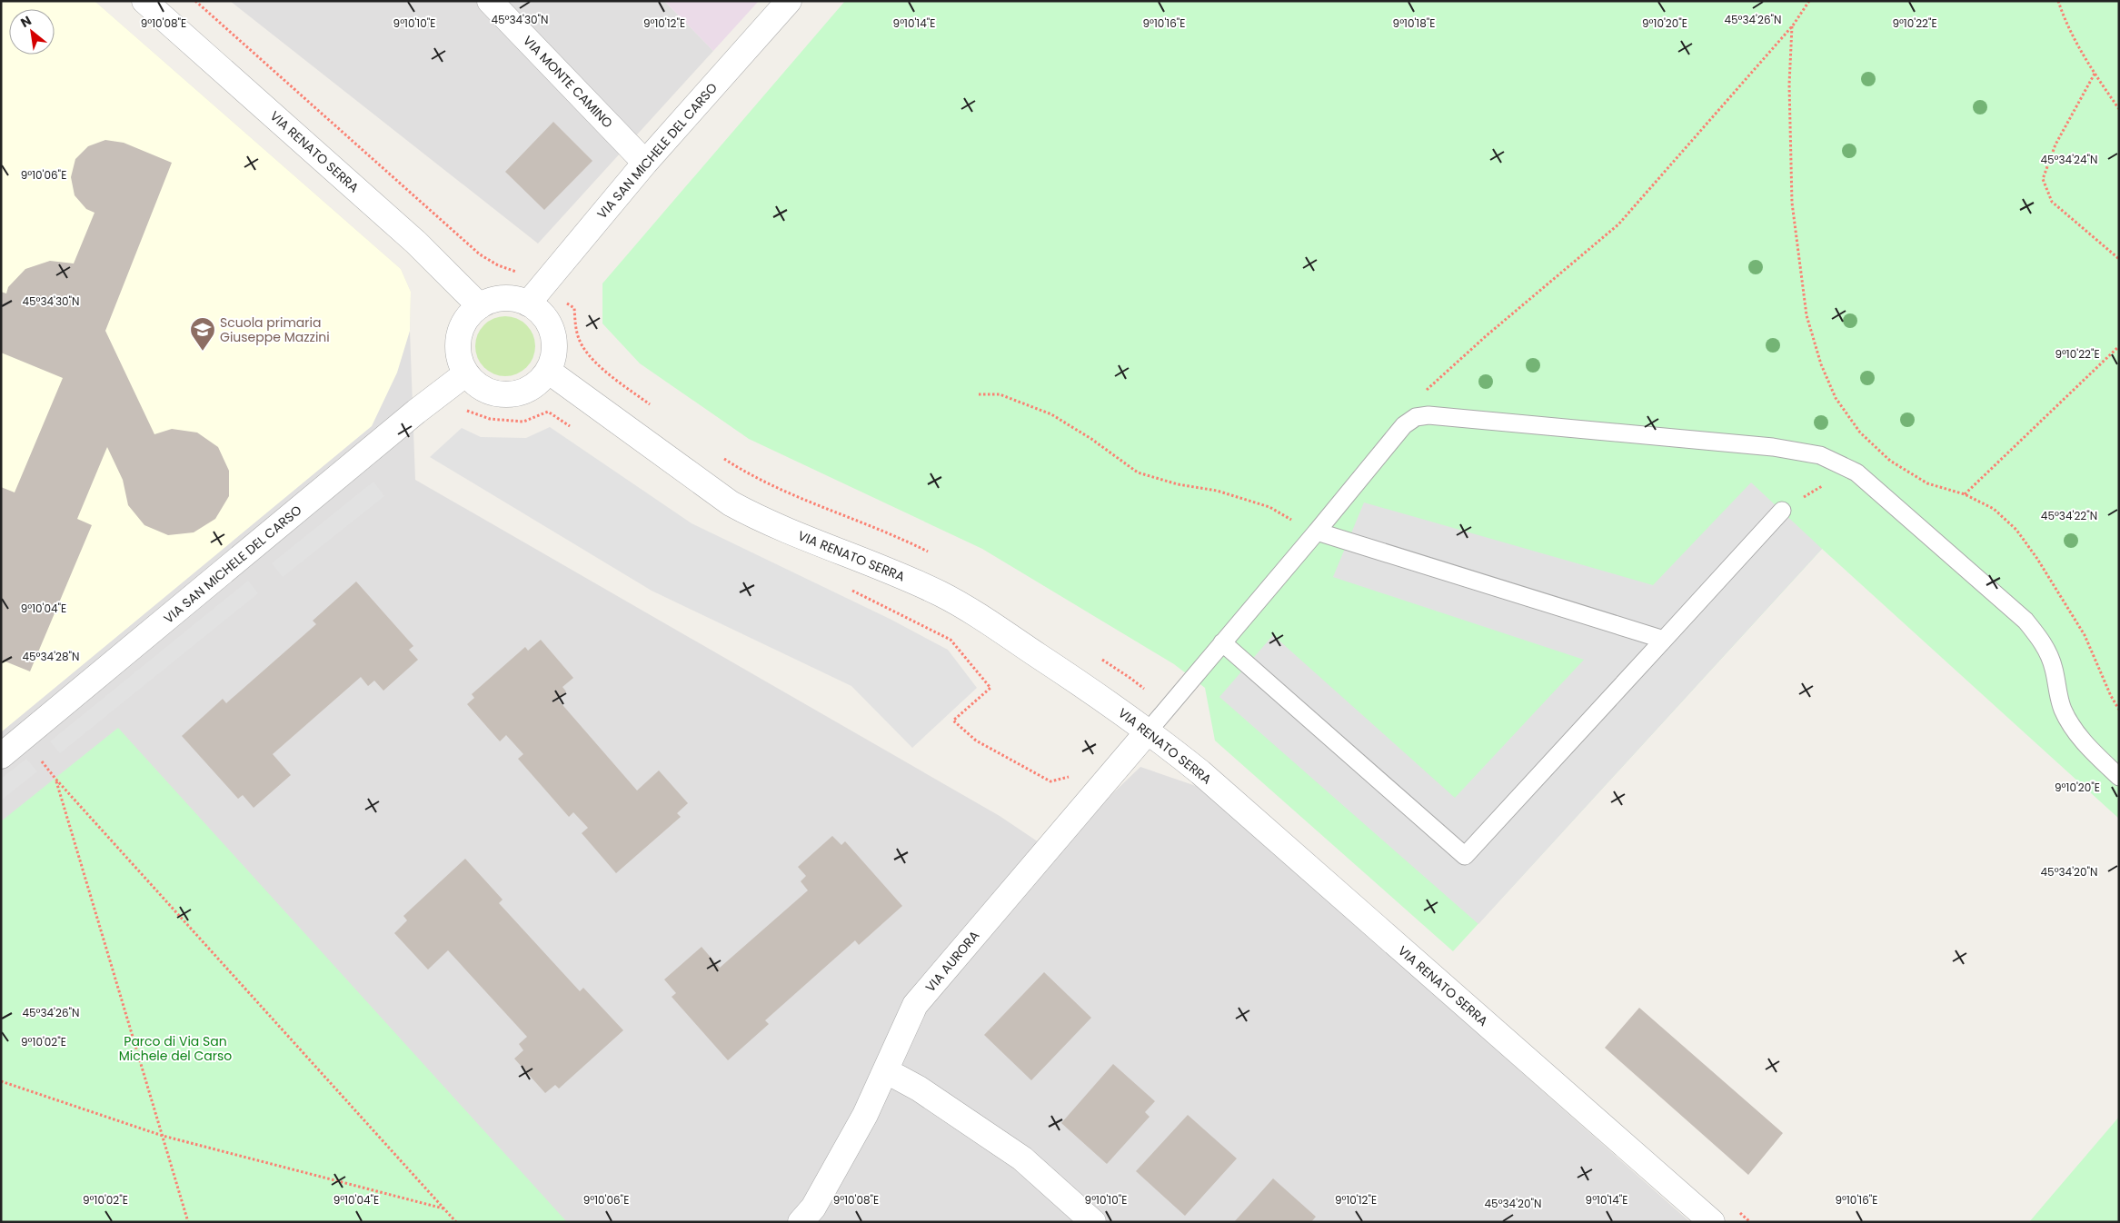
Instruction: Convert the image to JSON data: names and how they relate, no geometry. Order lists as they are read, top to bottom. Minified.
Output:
{"streets":{"street":["VIA MONTE CAMINO","VIA SAN MICHELE DEL CARSO","VIA RENATO SERRA","VIA AURORA"]},"crossings":[["VIA MONTE CAMINO","VIA SAN MICHELE DEL CARSO"],["VIA SAN MICHELE DEL CARSO","VIA RENATO SERRA"],["VIA RENATO SERRA","VIA AURORA"]],"parks":["Parco di Via San Michele del Carso"],"places":{"school or university":["Scuola primaria Giuseppe Mazzini"]},"north":"top left","coordinates":["45°34'30\"N","45°34'26\"N","9°10'08\"E","9°10'10\"E","9°10'12\"E","9°10'14\"E","9°10'16\"E","9°10'18\"E","9°10'22\"E","9°10'20\"E","45°34'24\"N","9°10'06\"E","45°34'22\"N","9°10'04\"E","45°34'28\"N","45°34'20\"N","9°10'02\"E"]}
